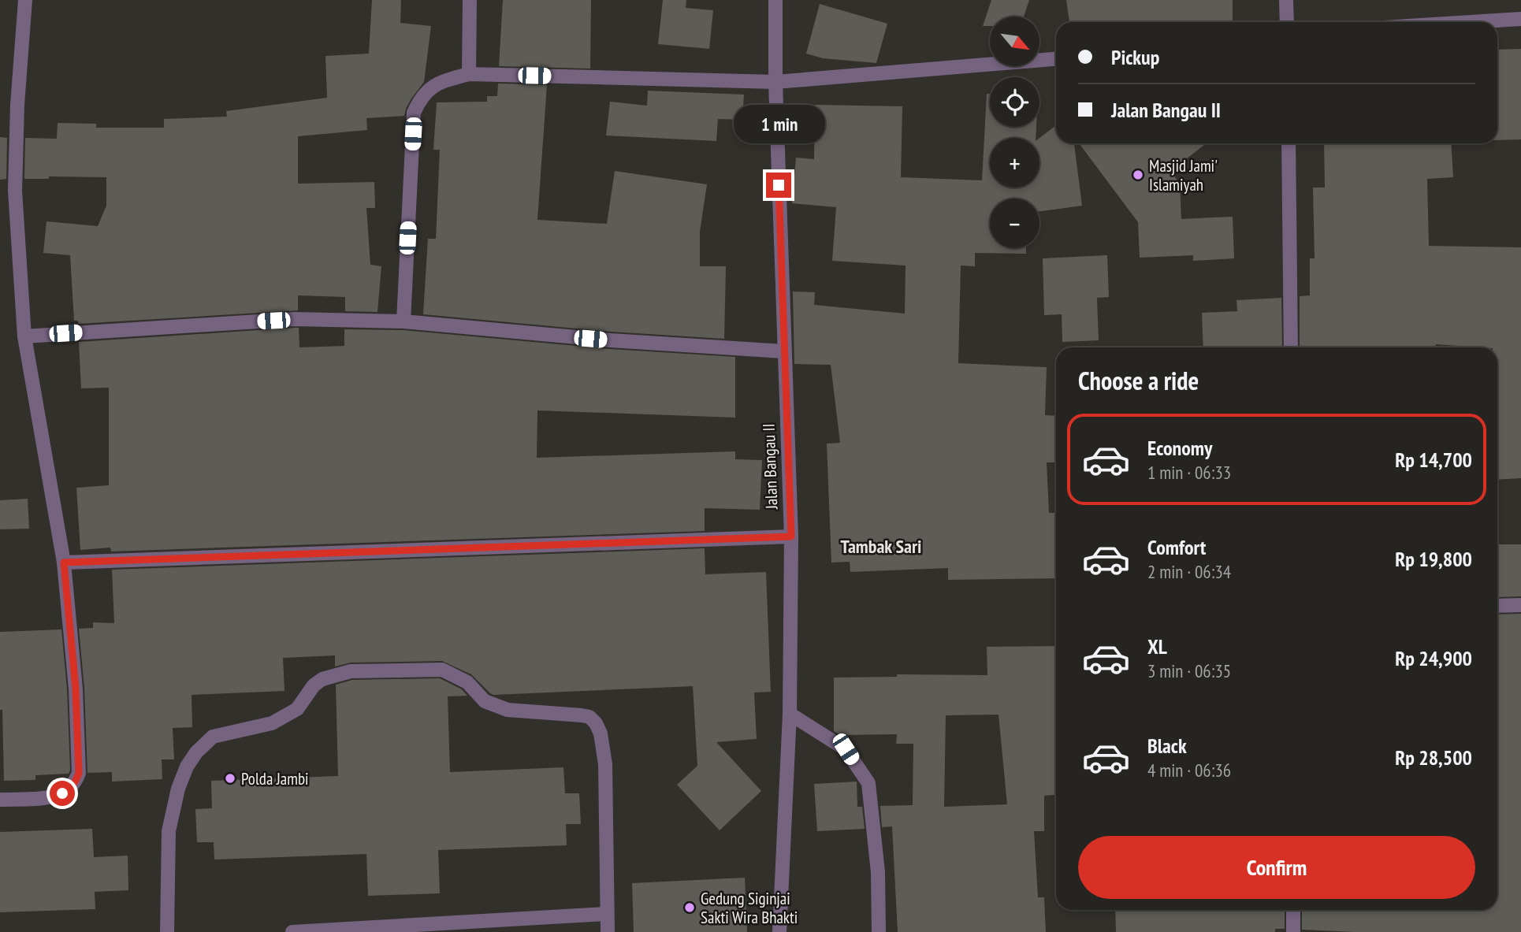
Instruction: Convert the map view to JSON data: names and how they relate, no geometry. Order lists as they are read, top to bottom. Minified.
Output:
{"streets":{"street":["Jalan Bangau II"]},"districts":["Tambak Sari"],"places":["Masjid Jami' Islamiyah","Polda Jambi","Gedung Siginjai Sakti Wira Bhakti"],"north":"bottom right","page":{"map_buttons":["+","−"],"banner":["Pickup","Jalan Bangau II"],"bubble":"1 min","heading":"Choose a ride","list":[{"name":"Economy","note":"1 min · 06:33","value":"Rp 14,700"},{"name":"Comfort","note":"2 min · 06:34","value":"Rp 19,800"},{"name":"XL","note":"3 min · 06:35","value":"Rp 24,900"},{"name":"Black","note":"4 min · 06:36","value":"Rp 28,500"}],"buttons":"Confirm"}}
